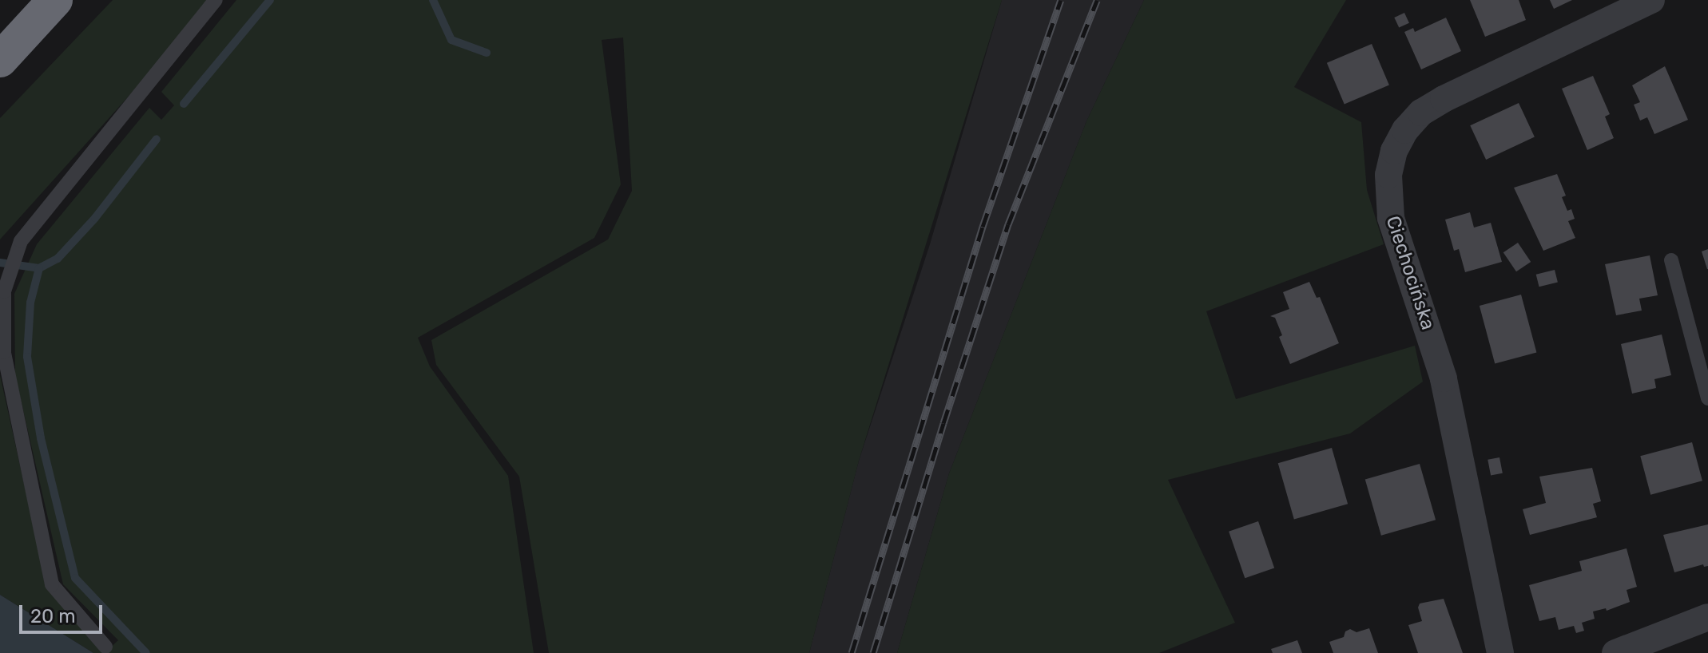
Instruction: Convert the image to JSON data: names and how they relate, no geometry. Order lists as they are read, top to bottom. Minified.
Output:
{"streets":{"street":["Ciechocińska"]},"scale_bar":"20 m"}
